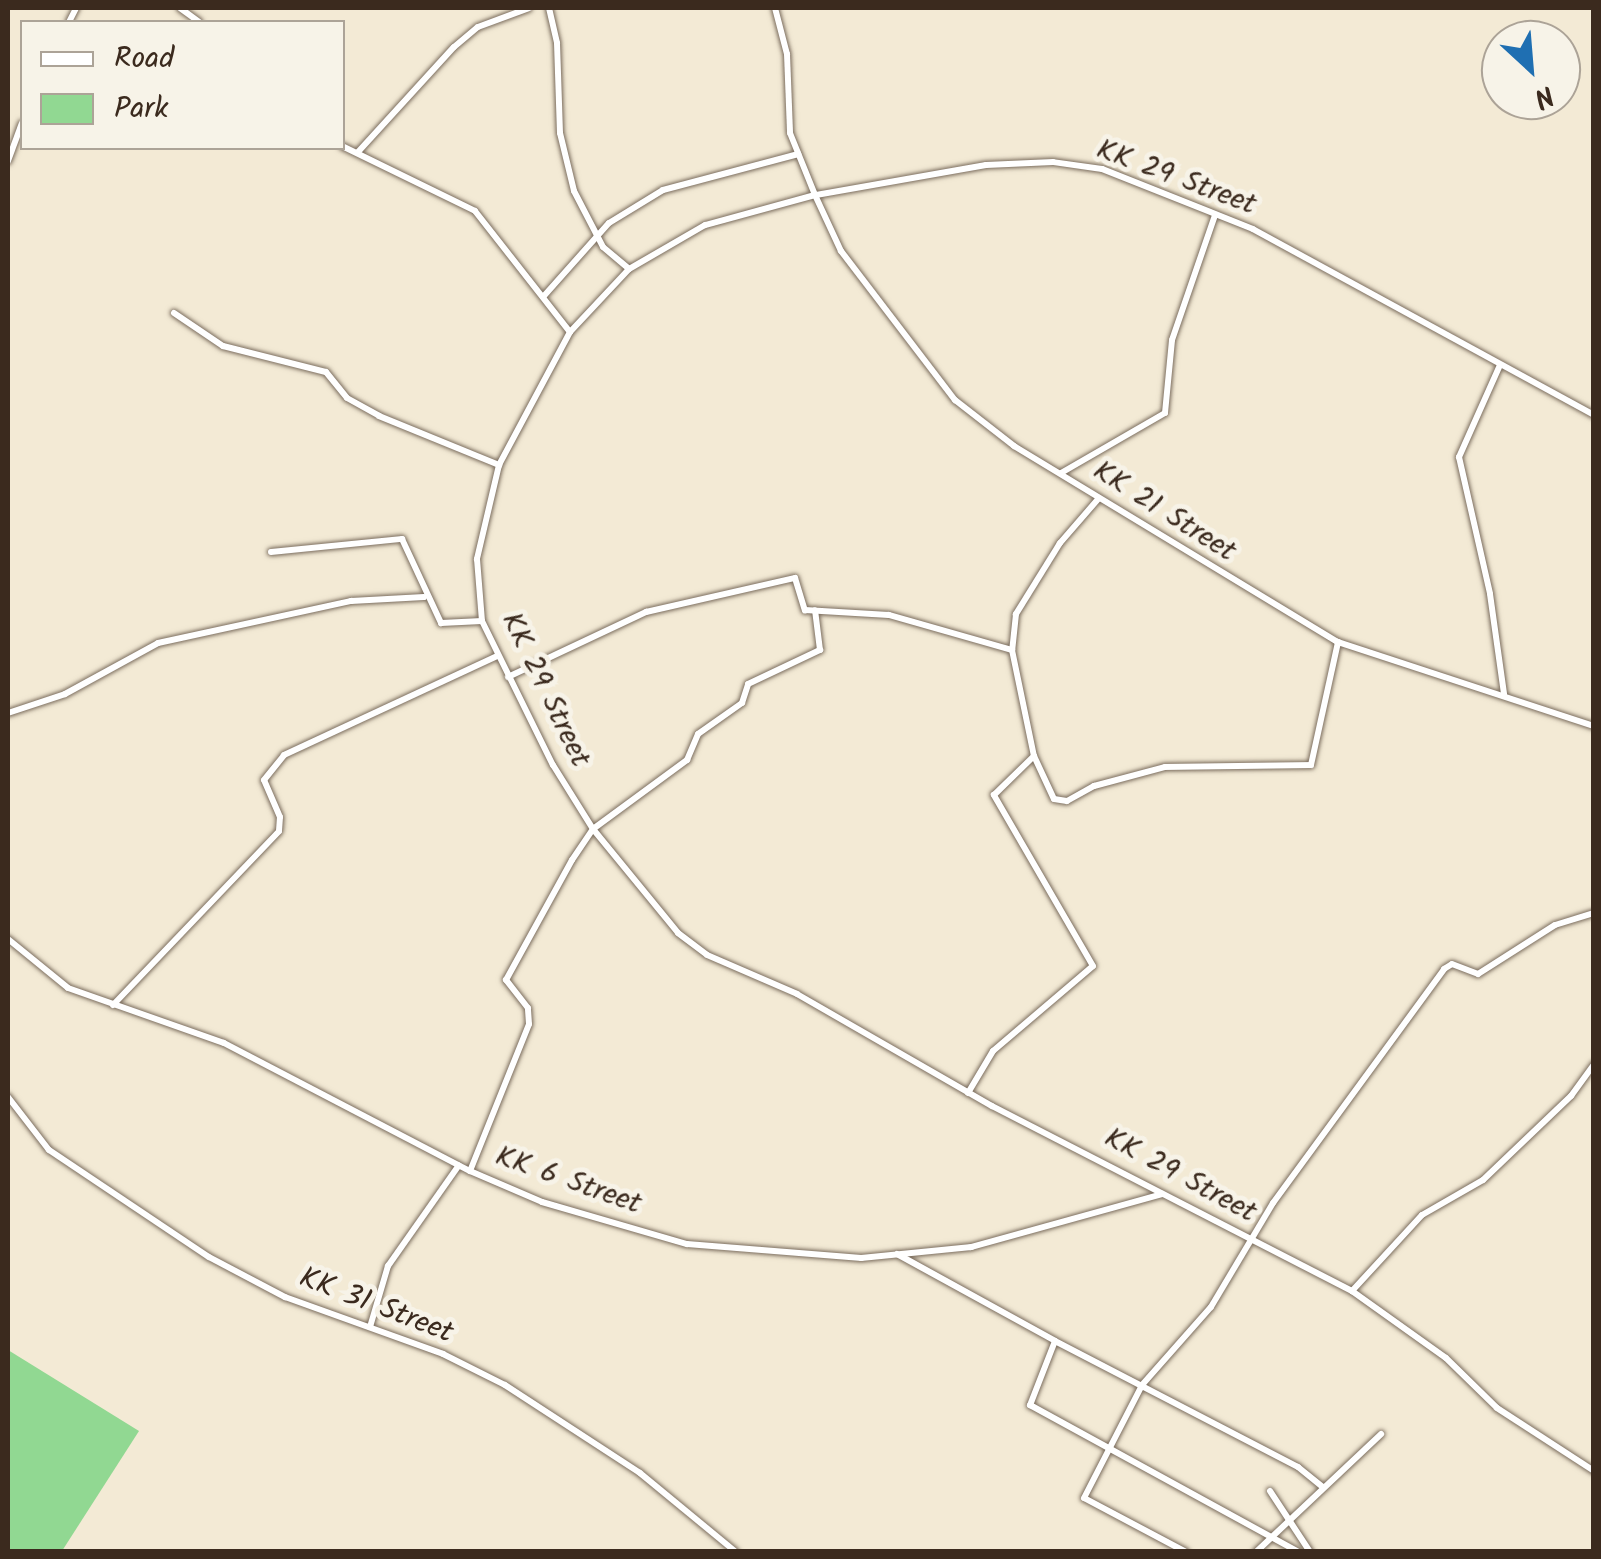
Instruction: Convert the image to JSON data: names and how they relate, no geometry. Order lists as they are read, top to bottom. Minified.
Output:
{"streets":{"street":["KK 29 Street","KK 21 Street","KK 6 Street","KK 31 Street"]},"crossings":[["KK 29 Street","KK 21 Street"],["KK 29 Street","KK 6 Street"]],"legend":["Road","Park"],"north":"bottom right"}
